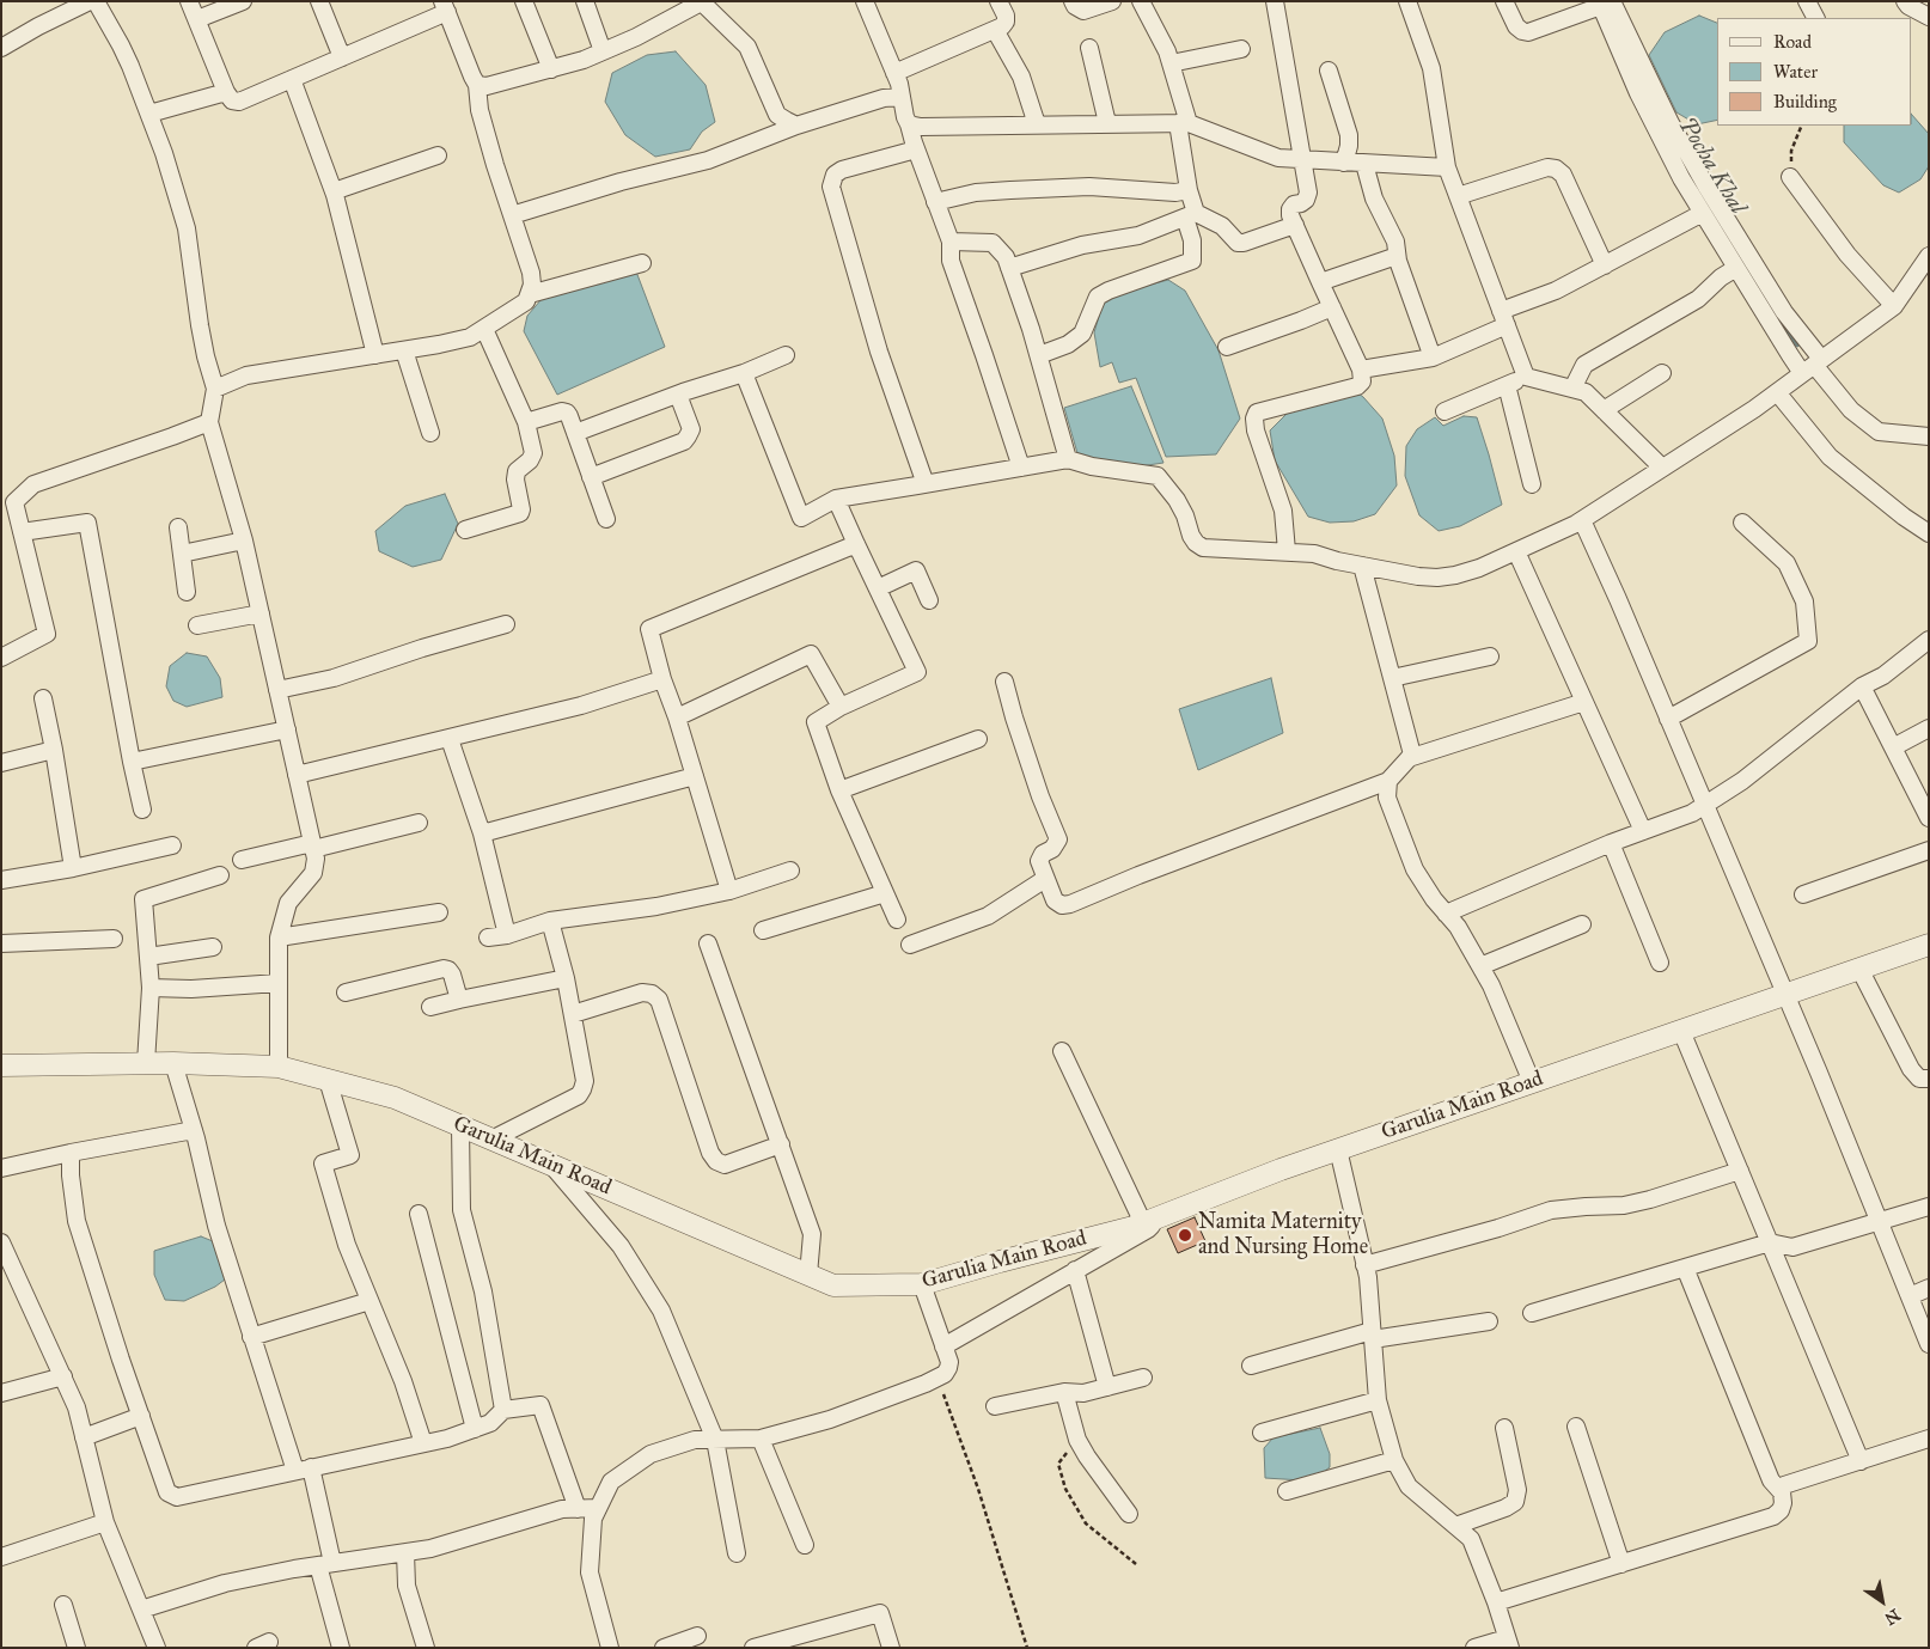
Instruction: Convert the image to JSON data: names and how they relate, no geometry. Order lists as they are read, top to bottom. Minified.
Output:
{"streets":{"street":["Garulia Main Road"]},"water":["Pocha Khal"],"places":["Namita Maternity and Nursing Home"],"legend":["Road","Water","Building"],"north":"bottom right"}
